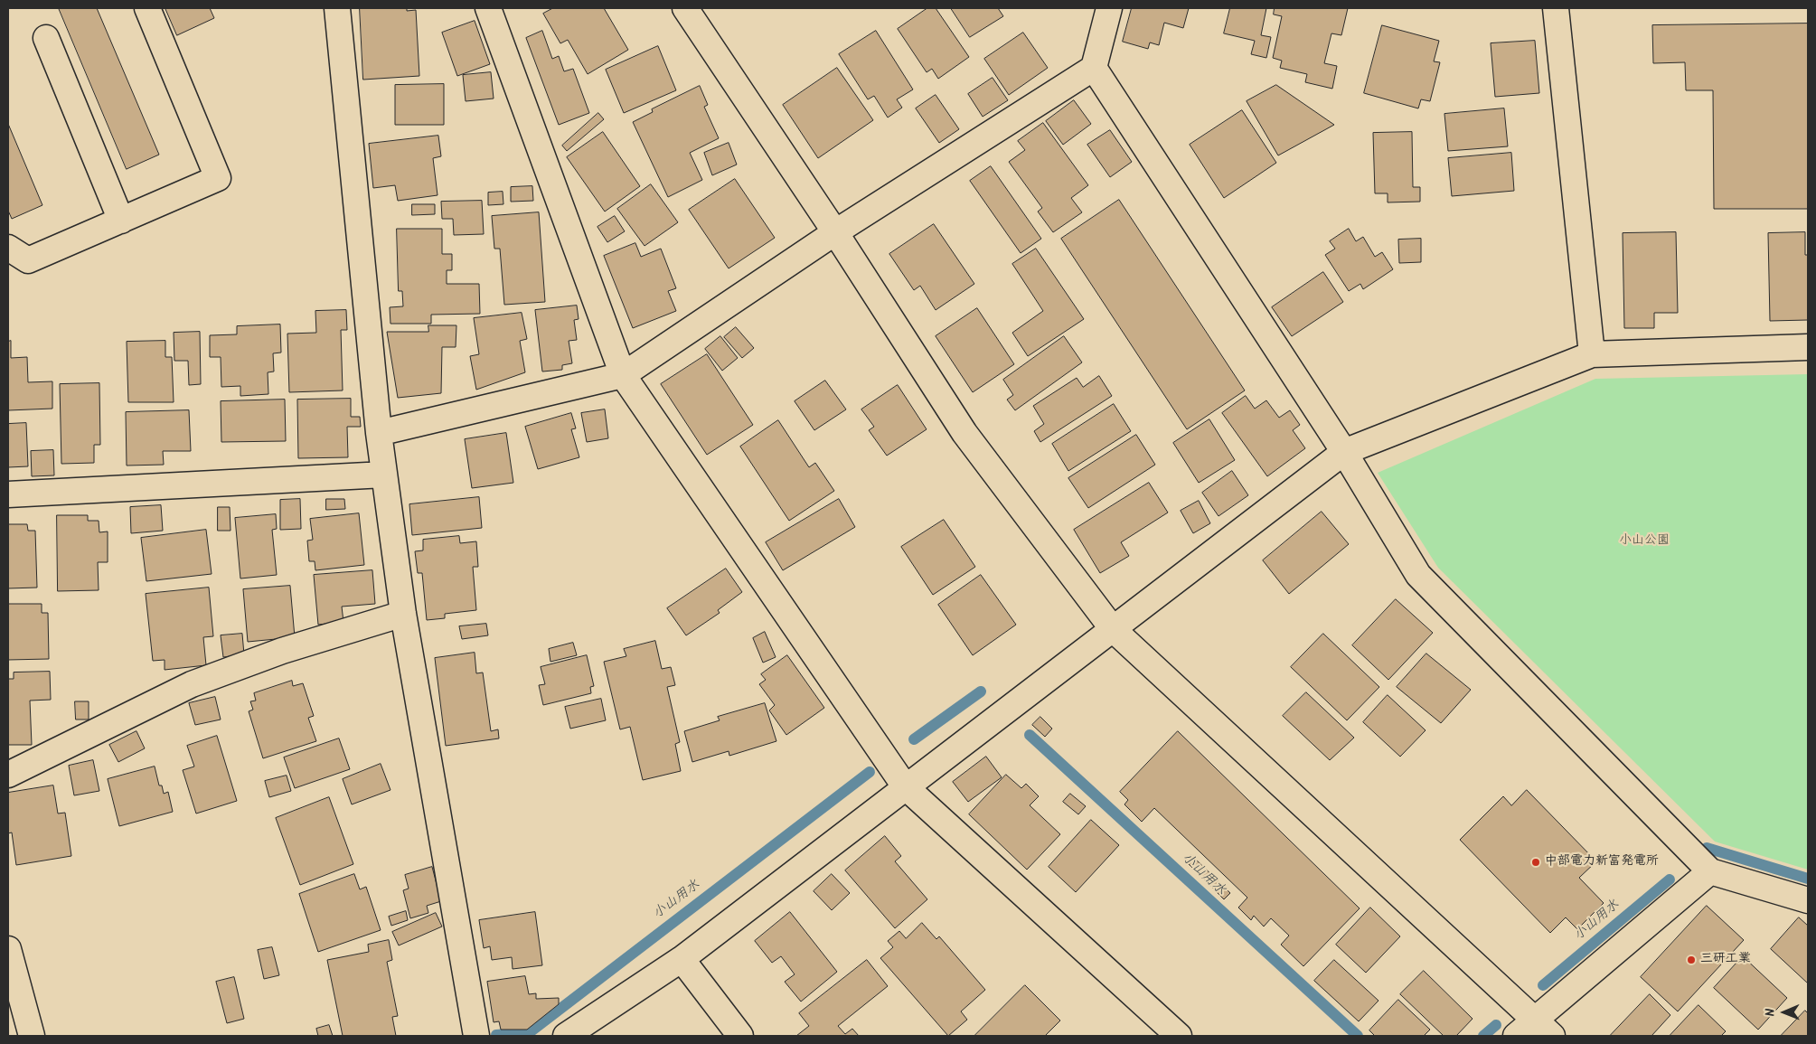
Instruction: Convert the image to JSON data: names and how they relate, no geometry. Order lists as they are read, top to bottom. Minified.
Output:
{"water":["小山用水"],"parks":["小山公園"],"places":["中部電力新富発電所","三研工業"],"north":"left"}
